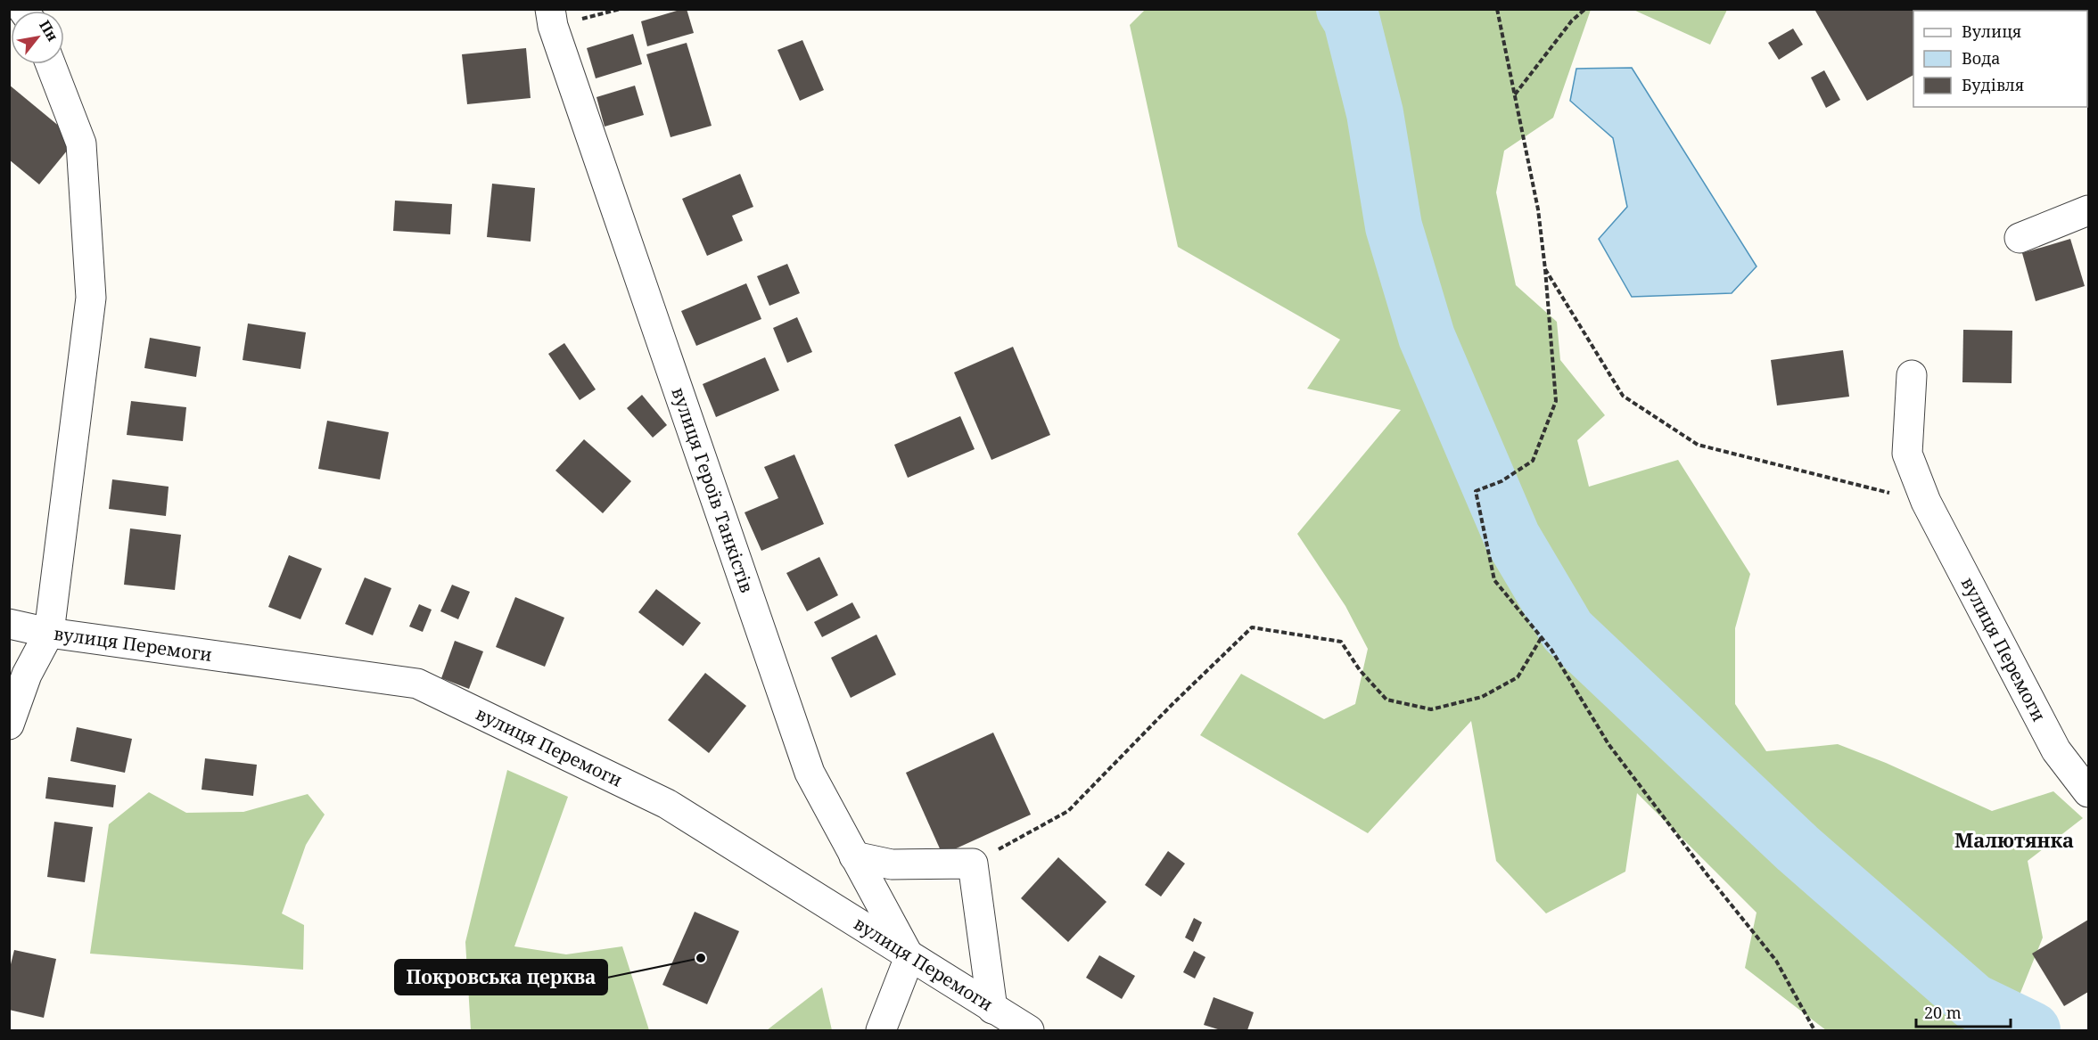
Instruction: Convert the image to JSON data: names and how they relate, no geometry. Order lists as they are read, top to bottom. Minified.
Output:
{"streets":{"street":["вулиця Героїв Танкістів","вулиця Перемоги"]},"crossings":[["вулиця Героїв Танкістів","вулиця Перемоги"]],"districts":["Малютянка"],"places":["Покровська церква"],"legend":["Вулиця","Вода","Будівля"],"scale_bar":"20 m","north":"top right"}
